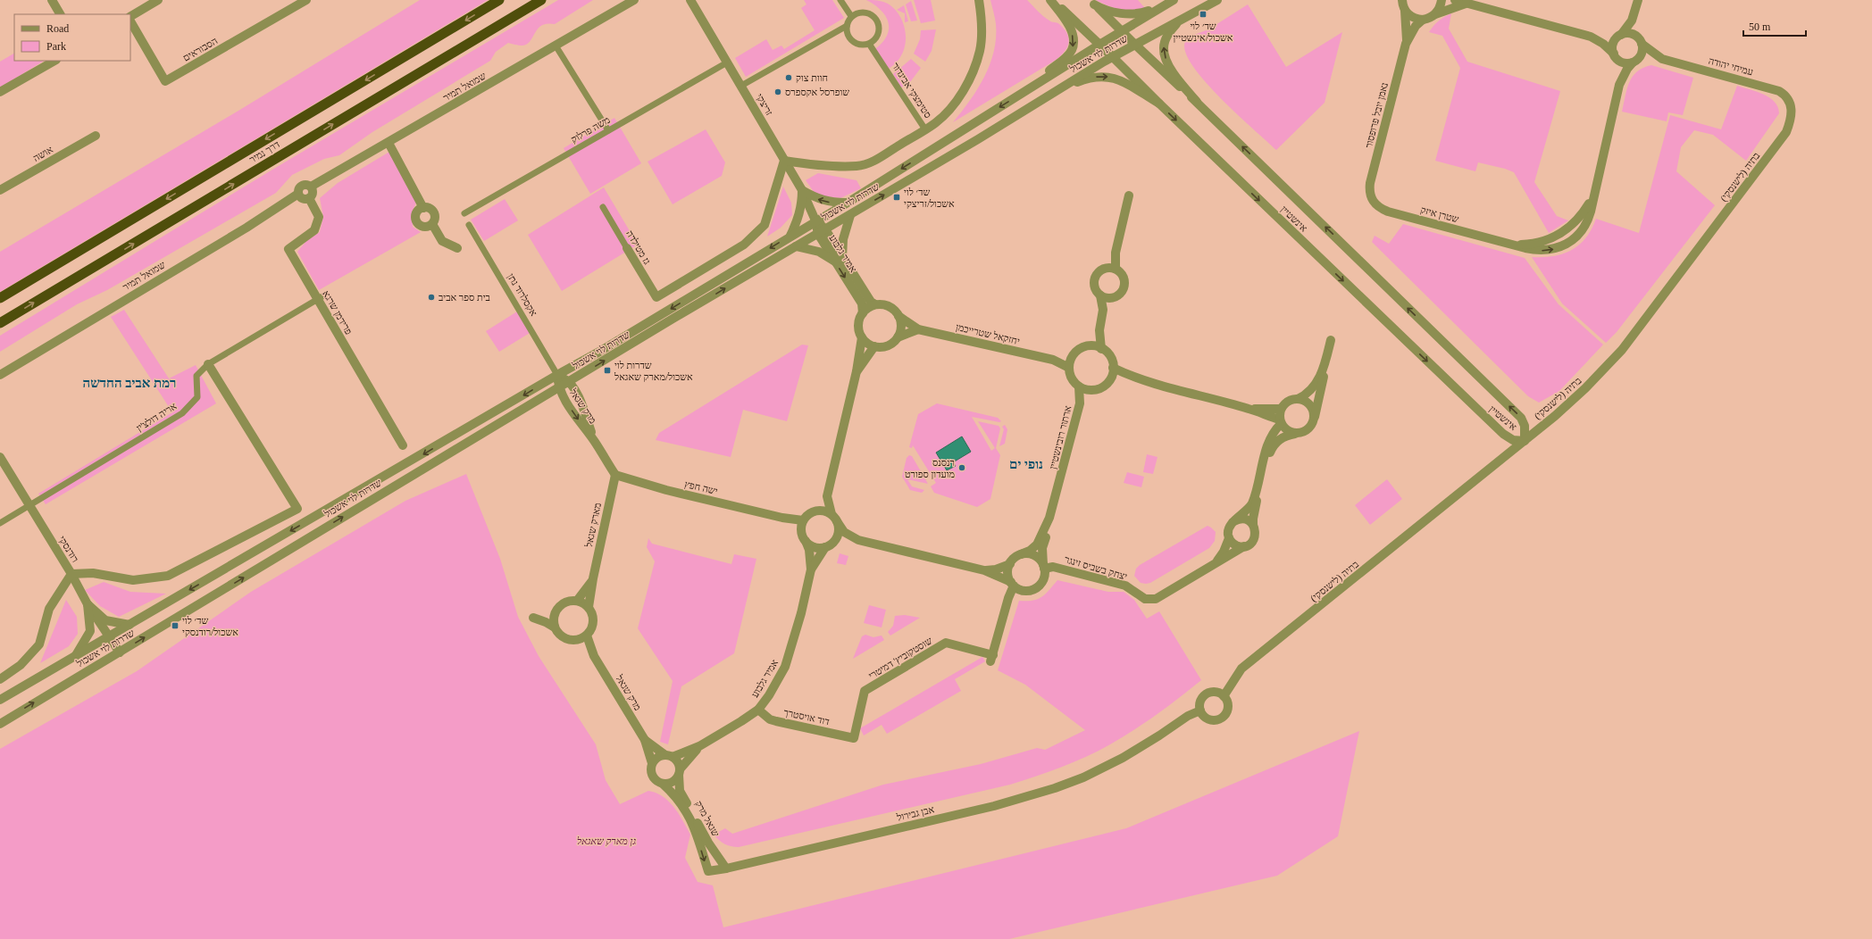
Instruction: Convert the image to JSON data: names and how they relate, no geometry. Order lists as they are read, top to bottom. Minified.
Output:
{"streets":{"highway":["דרך נמיר"],"street":["הסבוראים","שדרות לוי אשכול","עמיחי יהודה","שמואל תמיר","סטימצקי אביגדור","זריצקי","נאמן יובל פרופסור","משה פרלוק","אושה","בתיה (לישנסקי)","שטרן איזק","אינשטיין","גז מטילדה","אמיר גלבוע","אקסלרוד נתן","פרידמן שרגא","יחזקאל שטרייכמן","מרק שגאל","אריה דולצ'ין","ארתור רובינשטיין","ישה חפץ","מארק שגאל","רודנסקי","יצחק בשביס זינגר","שוסטקוביץ' דמיטרי","דוד אויסטרך","אבן גבירול","שגאל מרק"]},"crossings":[["שדרות לוי אשכול","זריצקי"],["שדרות לוי אשכול","אינשטיין"],["שדרות לוי אשכול","אמיר גלבוע"],["שדרות לוי אשכול","אקסלרוד נתן"],["שדרות לוי אשכול","מרק שגאל"],["שדרות לוי אשכול","רודנסקי"],["עמיחי יהודה","בתיה (לישנסקי)"],["עמיחי יהודה","שטרן איזק"],["שמואל תמיר","פרידמן שרגא"],["זריצקי","משה פרלוק"],["זריצקי","גז מטילדה"],["זריצקי","אמיר גלבוע"],["נאמן יובל פרופסור","שטרן איזק"],["בתיה (לישנסקי)","אינשטיין"],["בתיה (לישנסקי)","אבן גבירול"],["אמיר גלבוע","יחזקאל שטרייכמן"],["אמיר גלבוע","מרק שגאל"],["אמיר גלבוע","ישה חפץ"],["אמיר גלבוע","דוד אויסטרך"],["אמיר גלבוע","שגאל מרק"],["אקסלרוד נתן","מרק שגאל"],["פרידמן שרגא","אריה דולצ'ין"],["יחזקאל שטרייכמן","ארתור רובינשטיין"],["מרק שגאל","ישה חפץ"],["מרק שגאל","מארק שגאל"],["מרק שגאל","שגאל מרק"],["אריה דולצ'ין","רודנסקי"],["ארתור רובינשטיין","יצחק בשביס זינגר"],["ארתור רובינשטיין","שוסטקוביץ' דמיטרי"],["ישה חפץ","מארק שגאל"],["יצחק בשביס זינגר","שוסטקוביץ' דמיטרי"],["שוסטקוביץ' דמיטרי","דוד אויסטרך"],["אבן גבירול","שגאל מרק"]],"districts":["רמת אביב החדשה","נופי ים"],"parks":["גן מארק שאגאל"],"places":{"transit":["שד׳ לוי אשכול/אינשטיין","שד׳ לוי אשכול/זריצקי","שדרות לוי אשכול/מארק שאגאל","שד׳ לוי אשכול/רודנסקי"],"other":["חוות צוק","שופרסל אקספרס","בית ספר אביב","רנסנס מועדון ספורט"]},"legend":["Road","Park"],"scale_bar":"50 m"}
